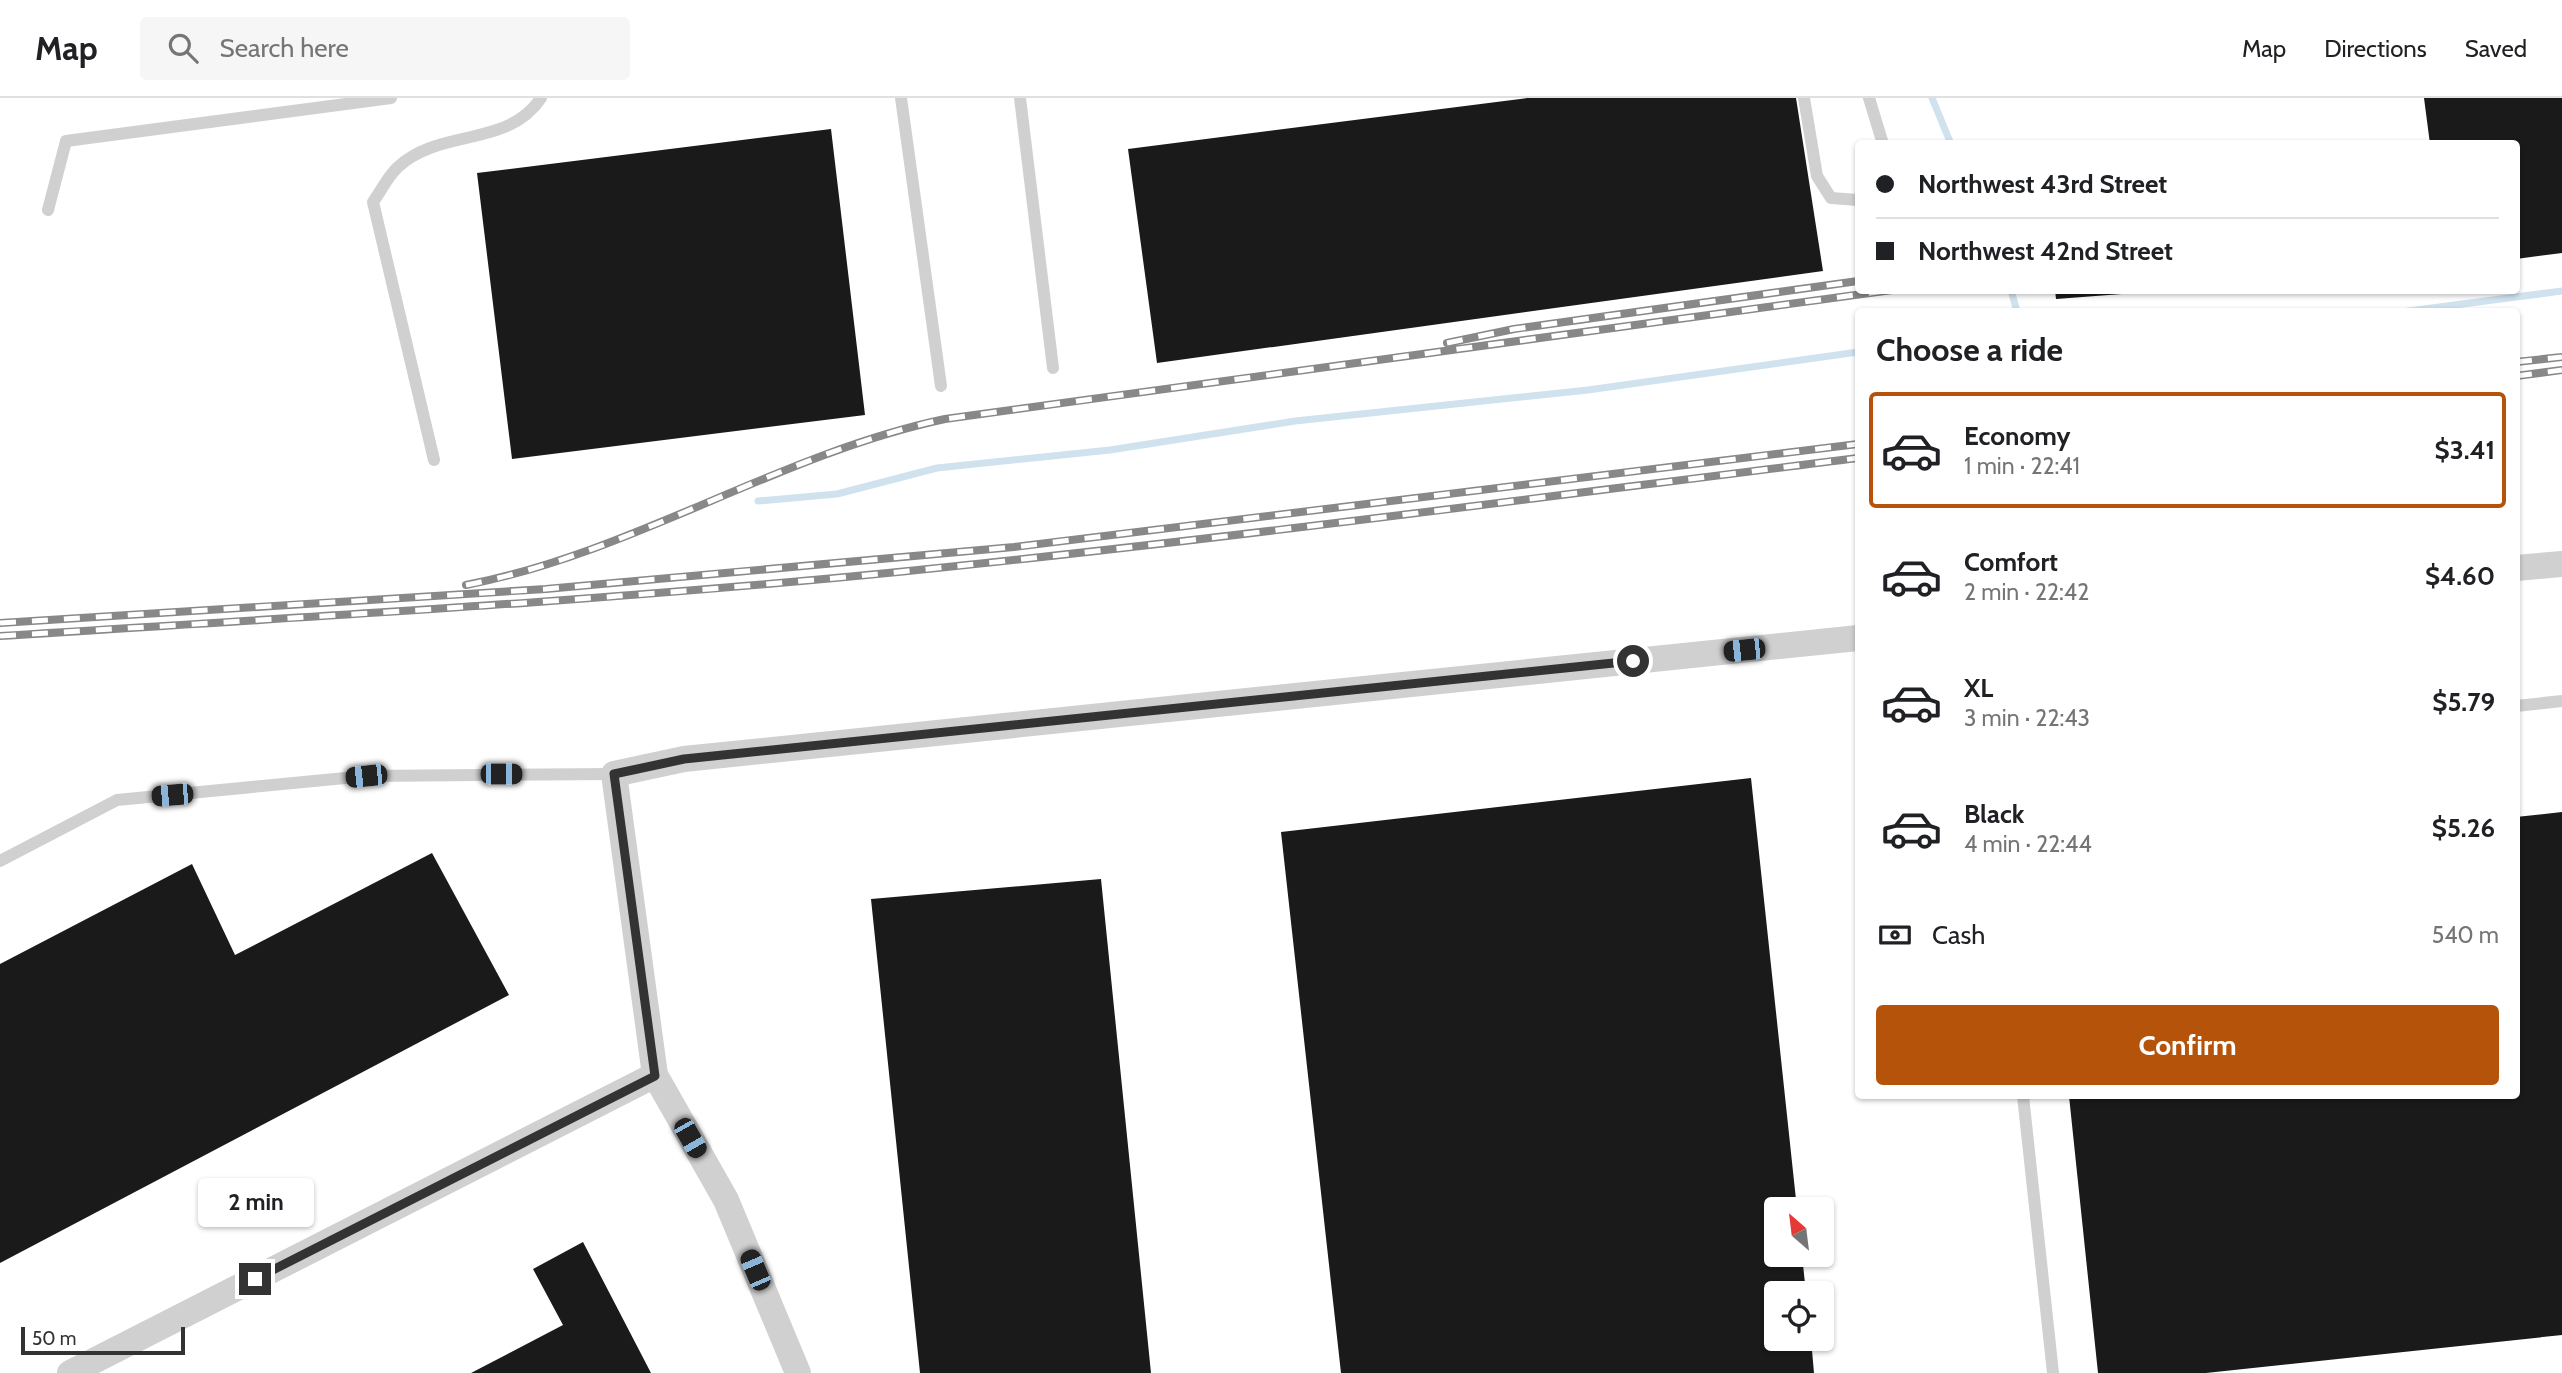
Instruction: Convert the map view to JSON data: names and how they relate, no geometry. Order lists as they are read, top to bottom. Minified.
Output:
{"scale_bar":"50 m","north":"top left","page":{"header":"Map","search":"Search here","nav":["Map","Directions","Saved"],"banner":["Northwest 43rd Street","Northwest 42nd Street"],"heading":"Choose a ride","list":[{"name":"Economy","note":"1 min · 22:41","value":"$3.41"},{"name":"Comfort","note":"2 min · 22:42","value":"$4.60"},{"name":"XL","note":"3 min · 22:43","value":"$5.79"},{"name":"Black","note":"4 min · 22:44","value":"$5.26"}],"pay":["Cash","540 m"],"buttons":"Confirm","bubble":"2 min","scale":"50 m"}}
